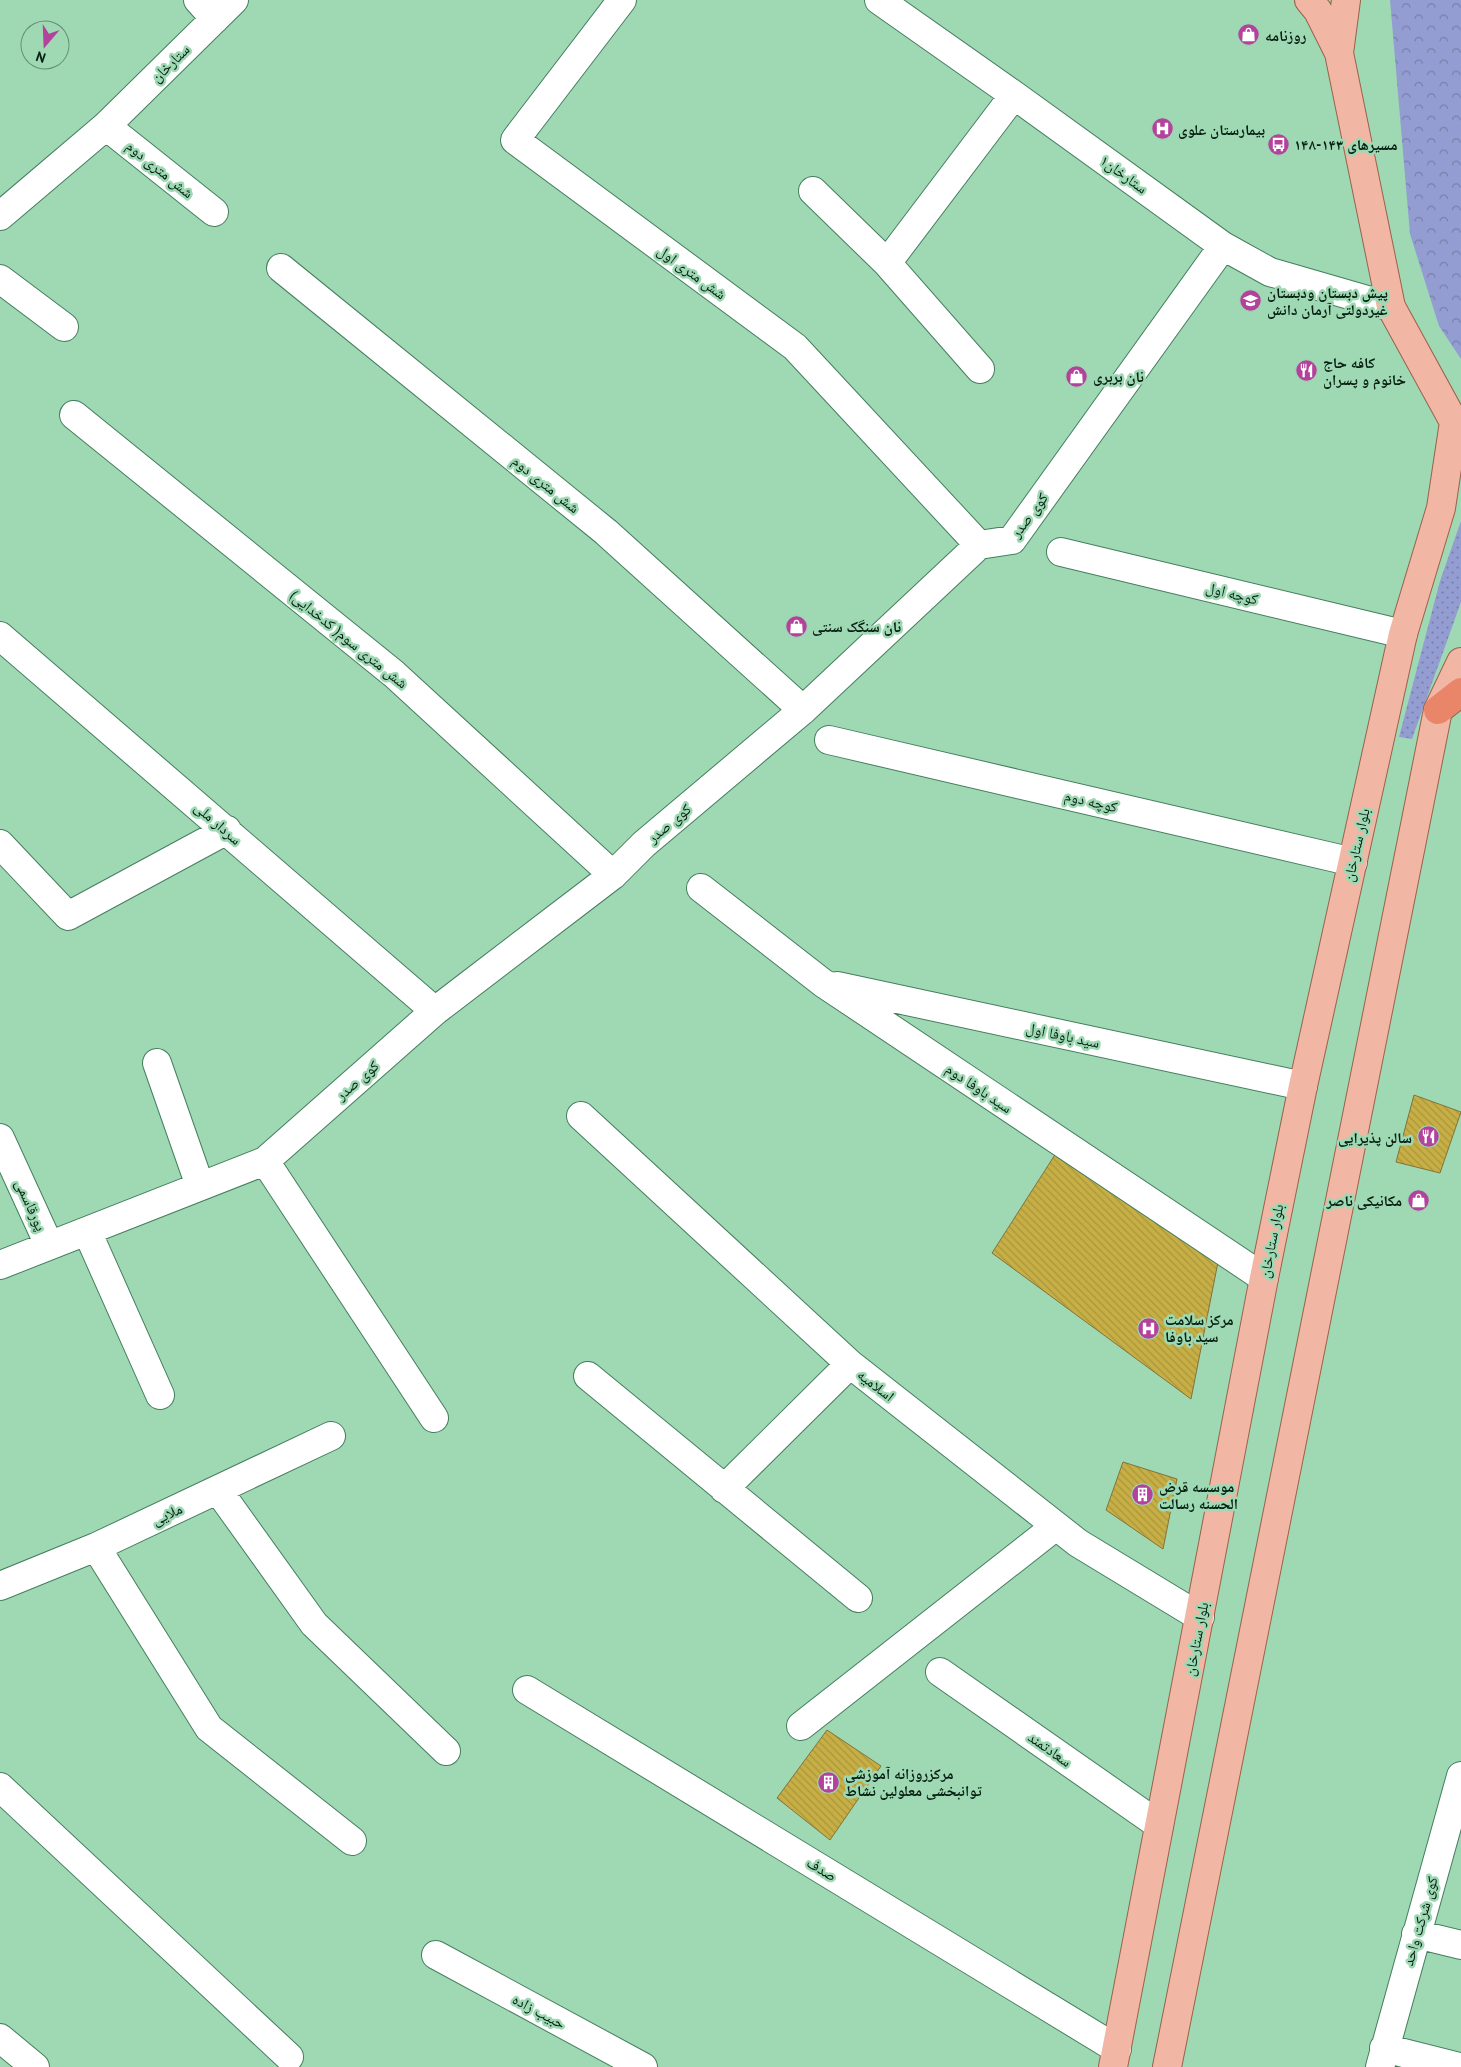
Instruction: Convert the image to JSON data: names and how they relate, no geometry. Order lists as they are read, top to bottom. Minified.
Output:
{"streets":{"main road":["بلوار ستارخان"],"street":["ستارخان","شش متری دوم","ستارخان۱","شش متری اول","کوی صدر","کوچه اول","(کدخدایی )شش متری سوم","کوچه دوم","سردار ملی","سید باوفا اول","سید باوفا دوم","پورقاسمی","اسلامیه","ملایی","سعادتمند","صدف","کوی شرکت واحد","حبیب زاده"]},"crossings":[["ستارخان","شش متری دوم"],["شش متری دوم","کوی صدر"],["ستارخان۱","کوی صدر"],["شش متری اول","کوی صدر"],["کوی صدر","(کدخدایی )شش متری سوم"],["کوی صدر","سردار ملی"],["کوی صدر","پورقاسمی"],["کوچه اول","بلوار ستارخان"],["کوچه دوم","بلوار ستارخان"],["بلوار ستارخان","سید باوفا اول"],["بلوار ستارخان","سید باوفا دوم"],["بلوار ستارخان","اسلامیه"],["بلوار ستارخان","سعادتمند"],["بلوار ستارخان","صدف"],["سید باوفا اول","سید باوفا دوم"]],"places":{"shop":["روزنامه","نان بربری","نان سنگک سنتی","مکانیکی ناصر"],"hospital":["بیمارستان علوی","مرکز سلامت سید باوفا"],"bus stop":["مسیرهای ۱۴۳-۱۴۸"],"school or university":["پیش دبستان ودبستان غیردولتی آرمان دانش"],"restaurant":["کافه حاج‌ خانوم‌ و پسران","سالن پذیرایی"],"building":["موسسه قرض الحسنه رسالت","مرکزروزانه آموزشی توانبخشی معلولین نشاط"]},"north":"bottom"}
